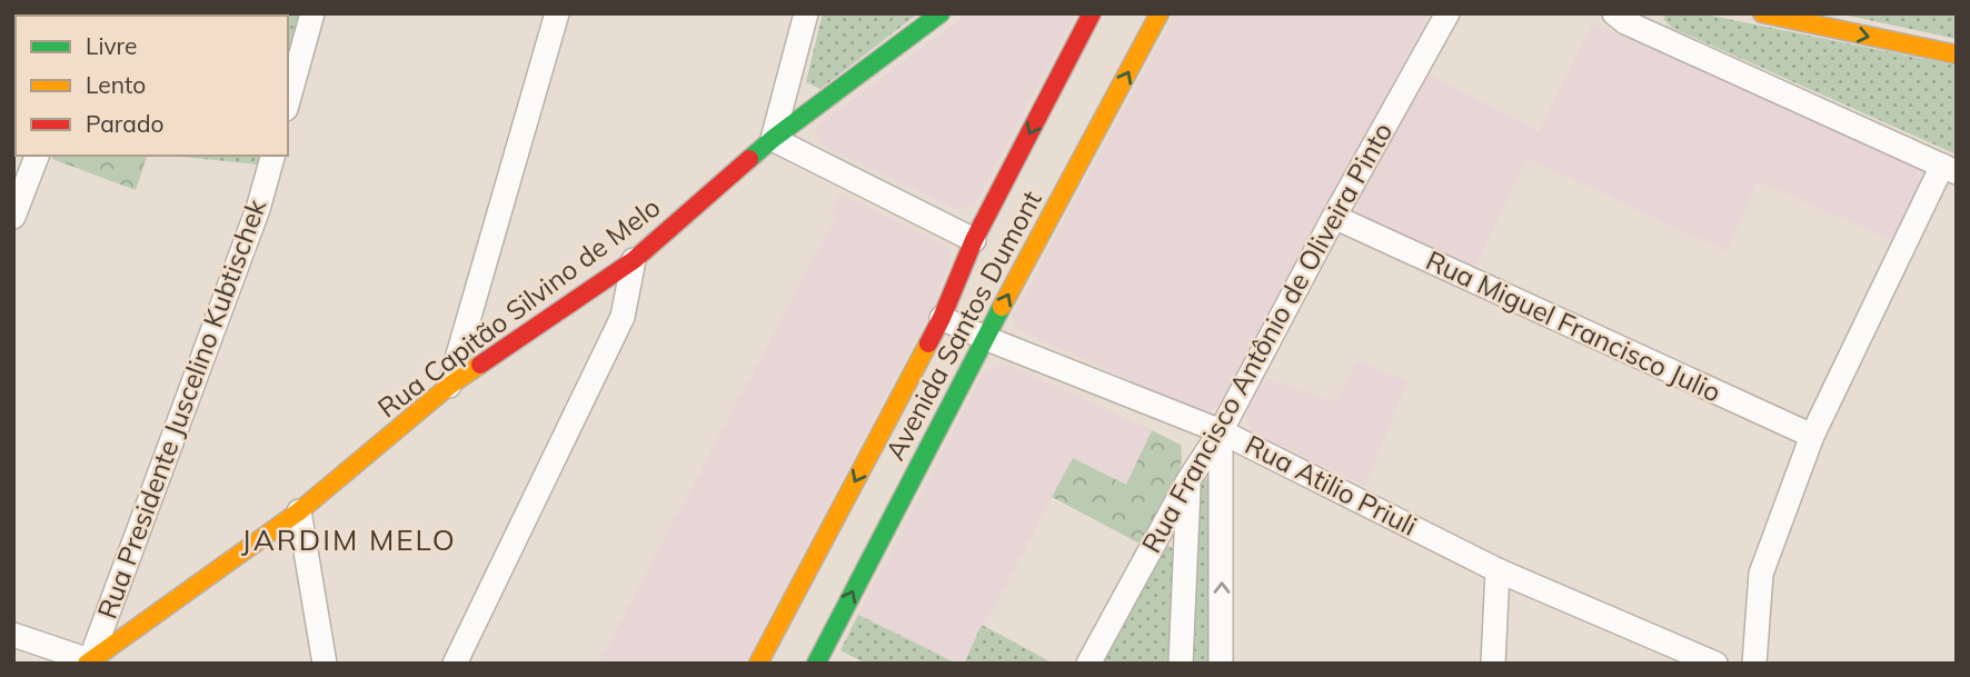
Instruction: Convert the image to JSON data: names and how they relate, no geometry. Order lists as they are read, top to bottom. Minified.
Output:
{"streets":{"street":["Rua Capitão Silvino de Melo","Avenida Santos Dumont","Rua Miguel Francisco Julio","Rua Francisco Antônio de Oliveira Pinto","Rua Presidente Juscelino Kubtischek","Rua Atilio Priuli"]},"crossings":[["Rua Capitão Silvino de Melo","Rua Presidente Juscelino Kubtischek"],["Avenida Santos Dumont","Rua Atilio Priuli"],["Rua Miguel Francisco Julio","Rua Francisco Antônio de Oliveira Pinto"],["Rua Francisco Antônio de Oliveira Pinto","Rua Atilio Priuli"]],"districts":["JARDIM MELO"],"legend":["Livre","Lento","Parado"]}
